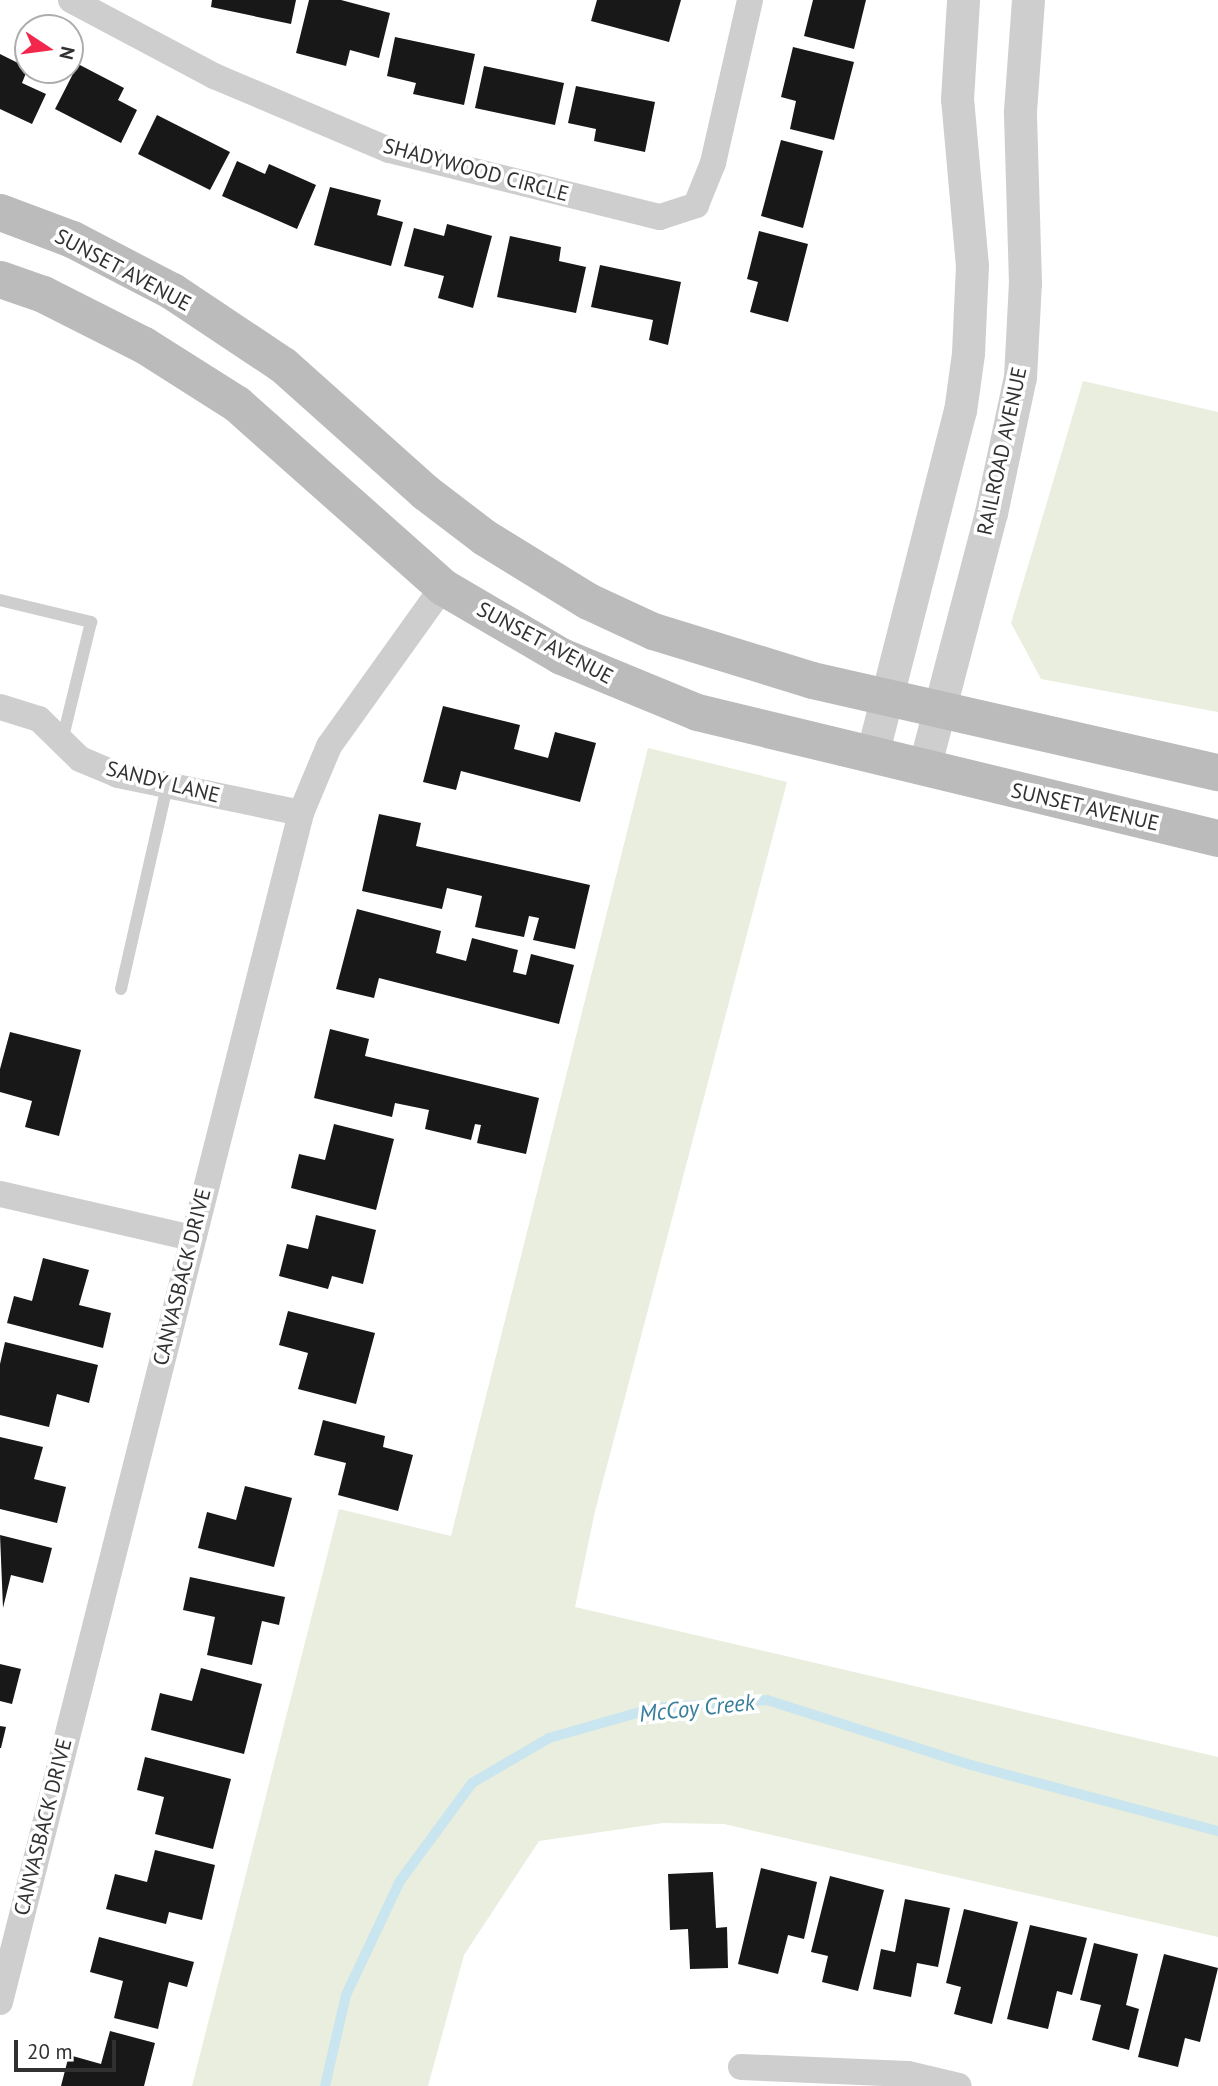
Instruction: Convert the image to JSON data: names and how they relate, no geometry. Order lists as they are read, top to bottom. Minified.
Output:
{"streets":{"main road":["SUNSET AVENUE"],"street":["SHADYWOOD CIRCLE","RAILROAD AVENUE","SANDY LANE","CANVASBACK DRIVE"]},"crossings":[["SUNSET AVENUE","RAILROAD AVENUE"],["SUNSET AVENUE","CANVASBACK DRIVE"],["SANDY LANE","CANVASBACK DRIVE"]],"water":["McCoy Creek"],"scale_bar":"20 m","north":"right"}
